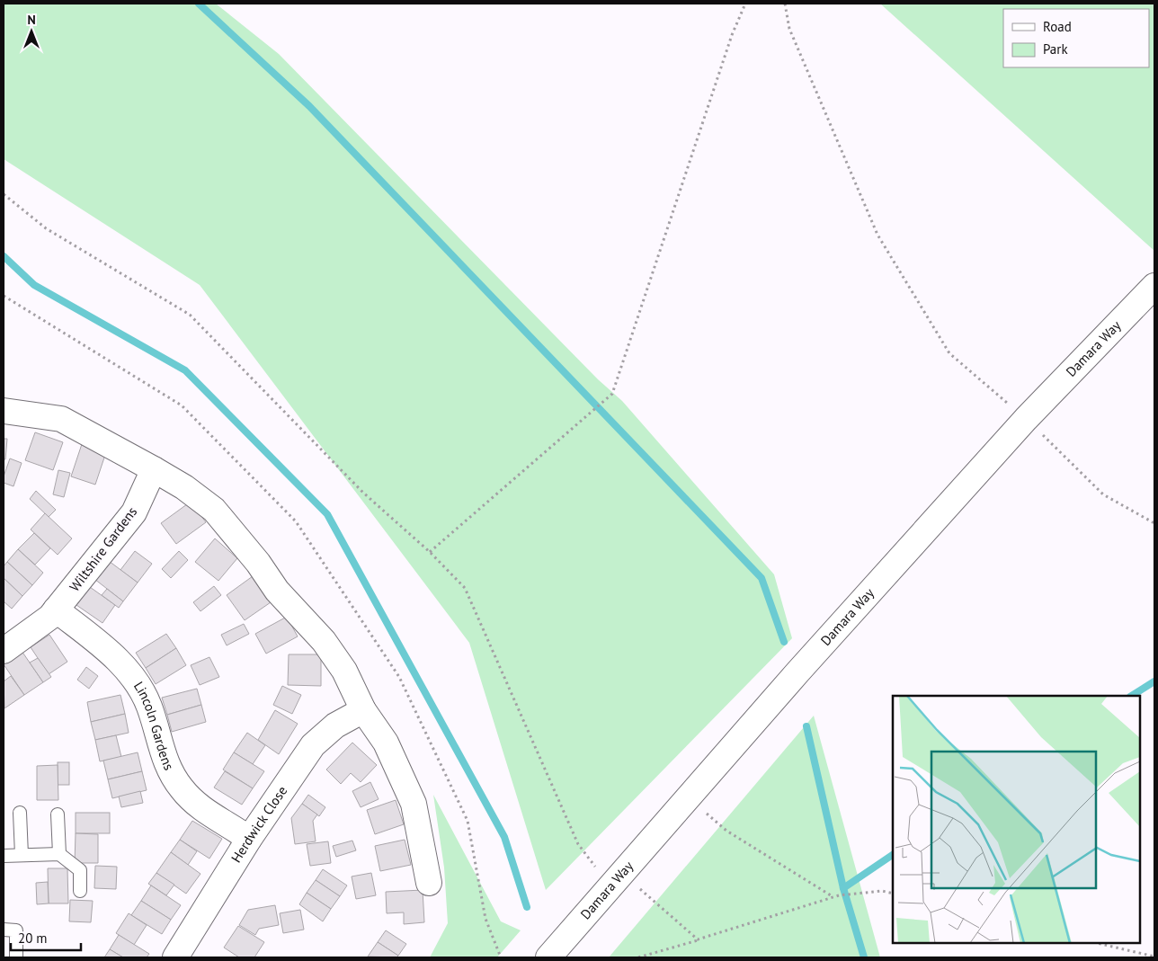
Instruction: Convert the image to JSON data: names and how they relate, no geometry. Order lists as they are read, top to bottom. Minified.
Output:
{"streets":{"street":["Damara Way","Wiltshire Gardens","Lincoln Gardens","Herdwick Close"]},"crossings":[["Wiltshire Gardens","Lincoln Gardens"],["Lincoln Gardens","Herdwick Close"]],"legend":["Road","Park"],"scale_bar":"20 m","north":"top"}
